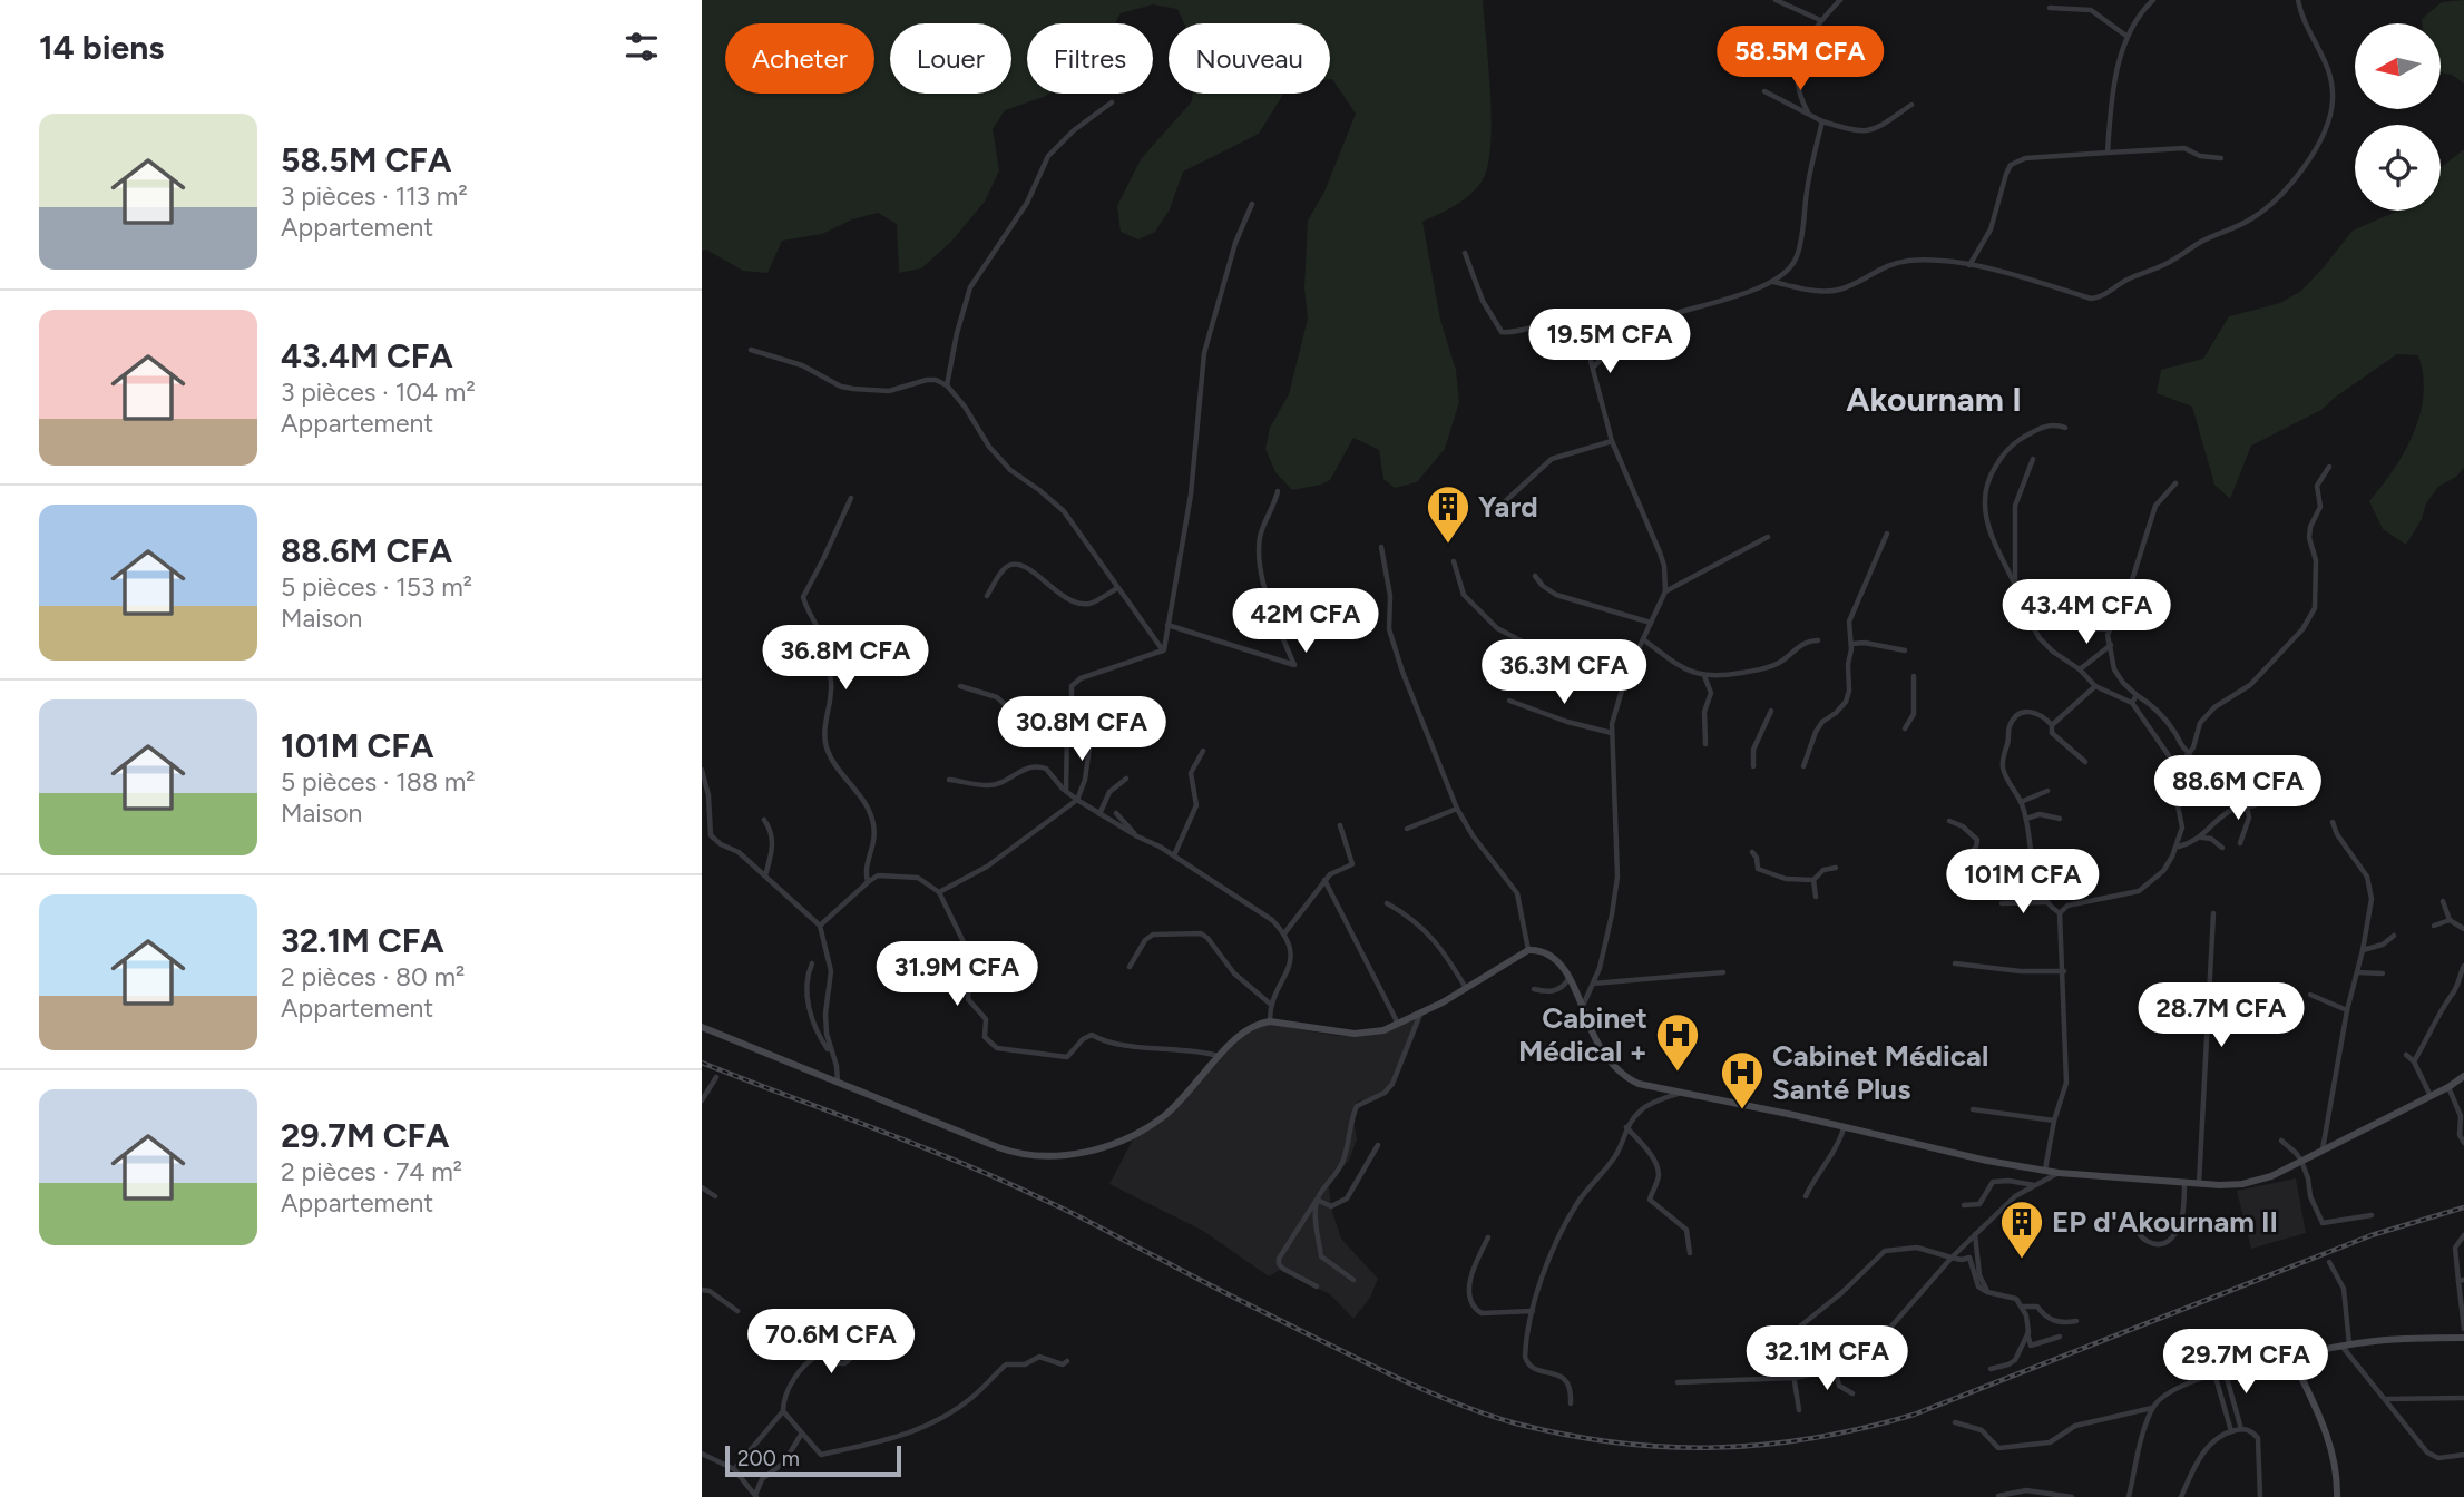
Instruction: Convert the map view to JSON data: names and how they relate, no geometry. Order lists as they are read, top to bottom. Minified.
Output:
{"districts":["Akournam I"],"places":{"building":["Yard","EP d'Akournam II"],"hospital":["Cabinet Médical +","Cabinet Médical Santé Plus"]},"scale_bar":"200 m","north":"left","page":{"heading":"14 biens","chip":["Acheter","Louer","Filtres","Nouveau"],"price":["58.5M CFA","19.5M CFA","43.4M CFA","42M CFA","36.8M CFA","36.3M CFA","30.8M CFA","88.6M CFA","101M CFA","31.9M CFA","28.7M CFA","70.6M CFA","32.1M CFA","29.7M CFA"],"list":[{"name":"58.5M CFA","note":"3 pièces · 113 m² · Appartement"},{"name":"43.4M CFA","note":"3 pièces · 104 m² · Appartement"},{"name":"88.6M CFA","note":"5 pièces · 153 m² · Maison"},{"name":"101M CFA","note":"5 pièces · 188 m² · Maison"},{"name":"32.1M CFA","note":"2 pièces · 80 m² · Appartement"},{"name":"29.7M CFA","note":"2 pièces · 74 m² · Appartement"}],"scale":"200 m"}}
